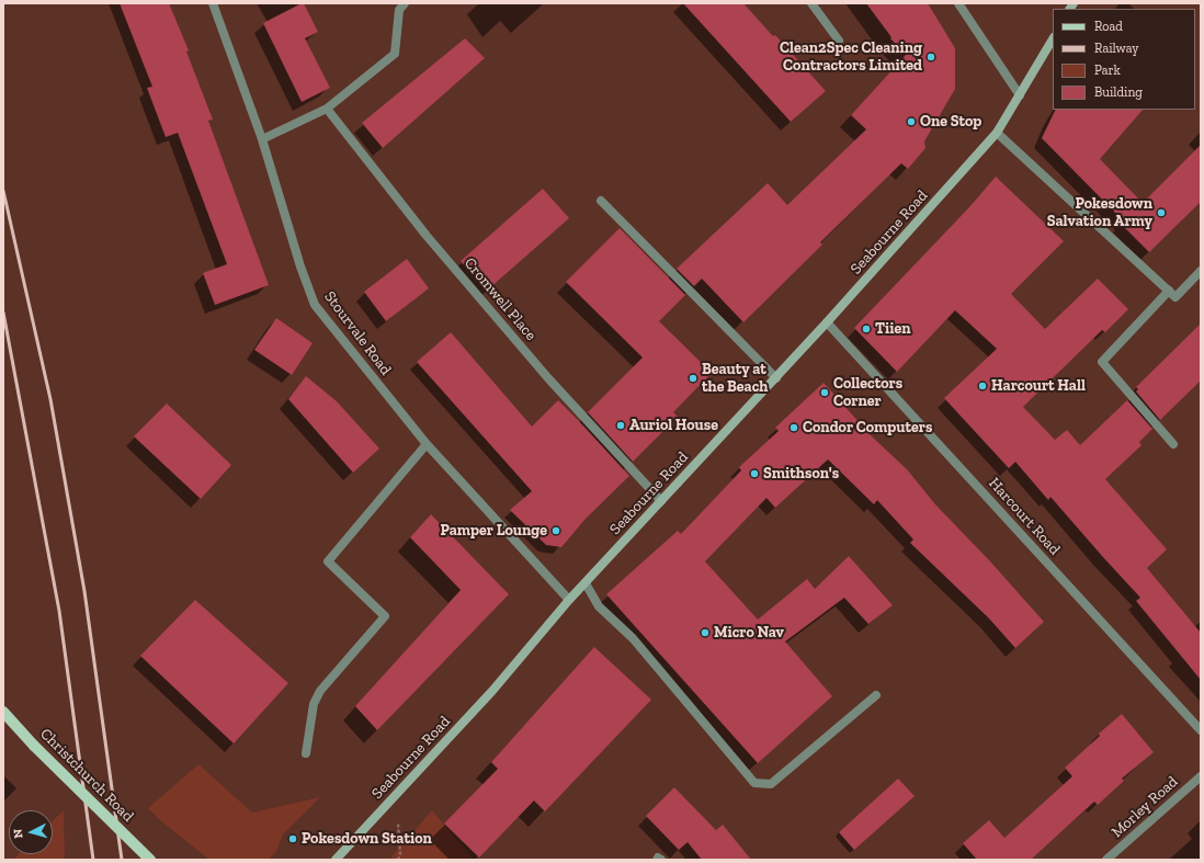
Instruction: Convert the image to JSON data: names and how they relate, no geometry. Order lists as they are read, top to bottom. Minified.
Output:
{"streets":{"main road":["Christchurch Road"],"street":["Seabourne Road","Cromwell Place","Stourvale Road","Harcourt Road","Morley Road"]},"crossings":[["Seabourne Road","Cromwell Place"],["Seabourne Road","Stourvale Road"],["Seabourne Road","Harcourt Road"]],"places":["Clean2Spec Cleaning Contractors Limited","One Stop","Pokesdown Salvation Army","Tiien","Beauty at the Beach","Harcourt Hall","Collectors Corner","Auriol House","Condor Computers","Smithson's","Pamper Lounge","Micro Nav","Pokesdown Station"],"legend":["Road","Railway","Park","Building"],"north":"left"}
